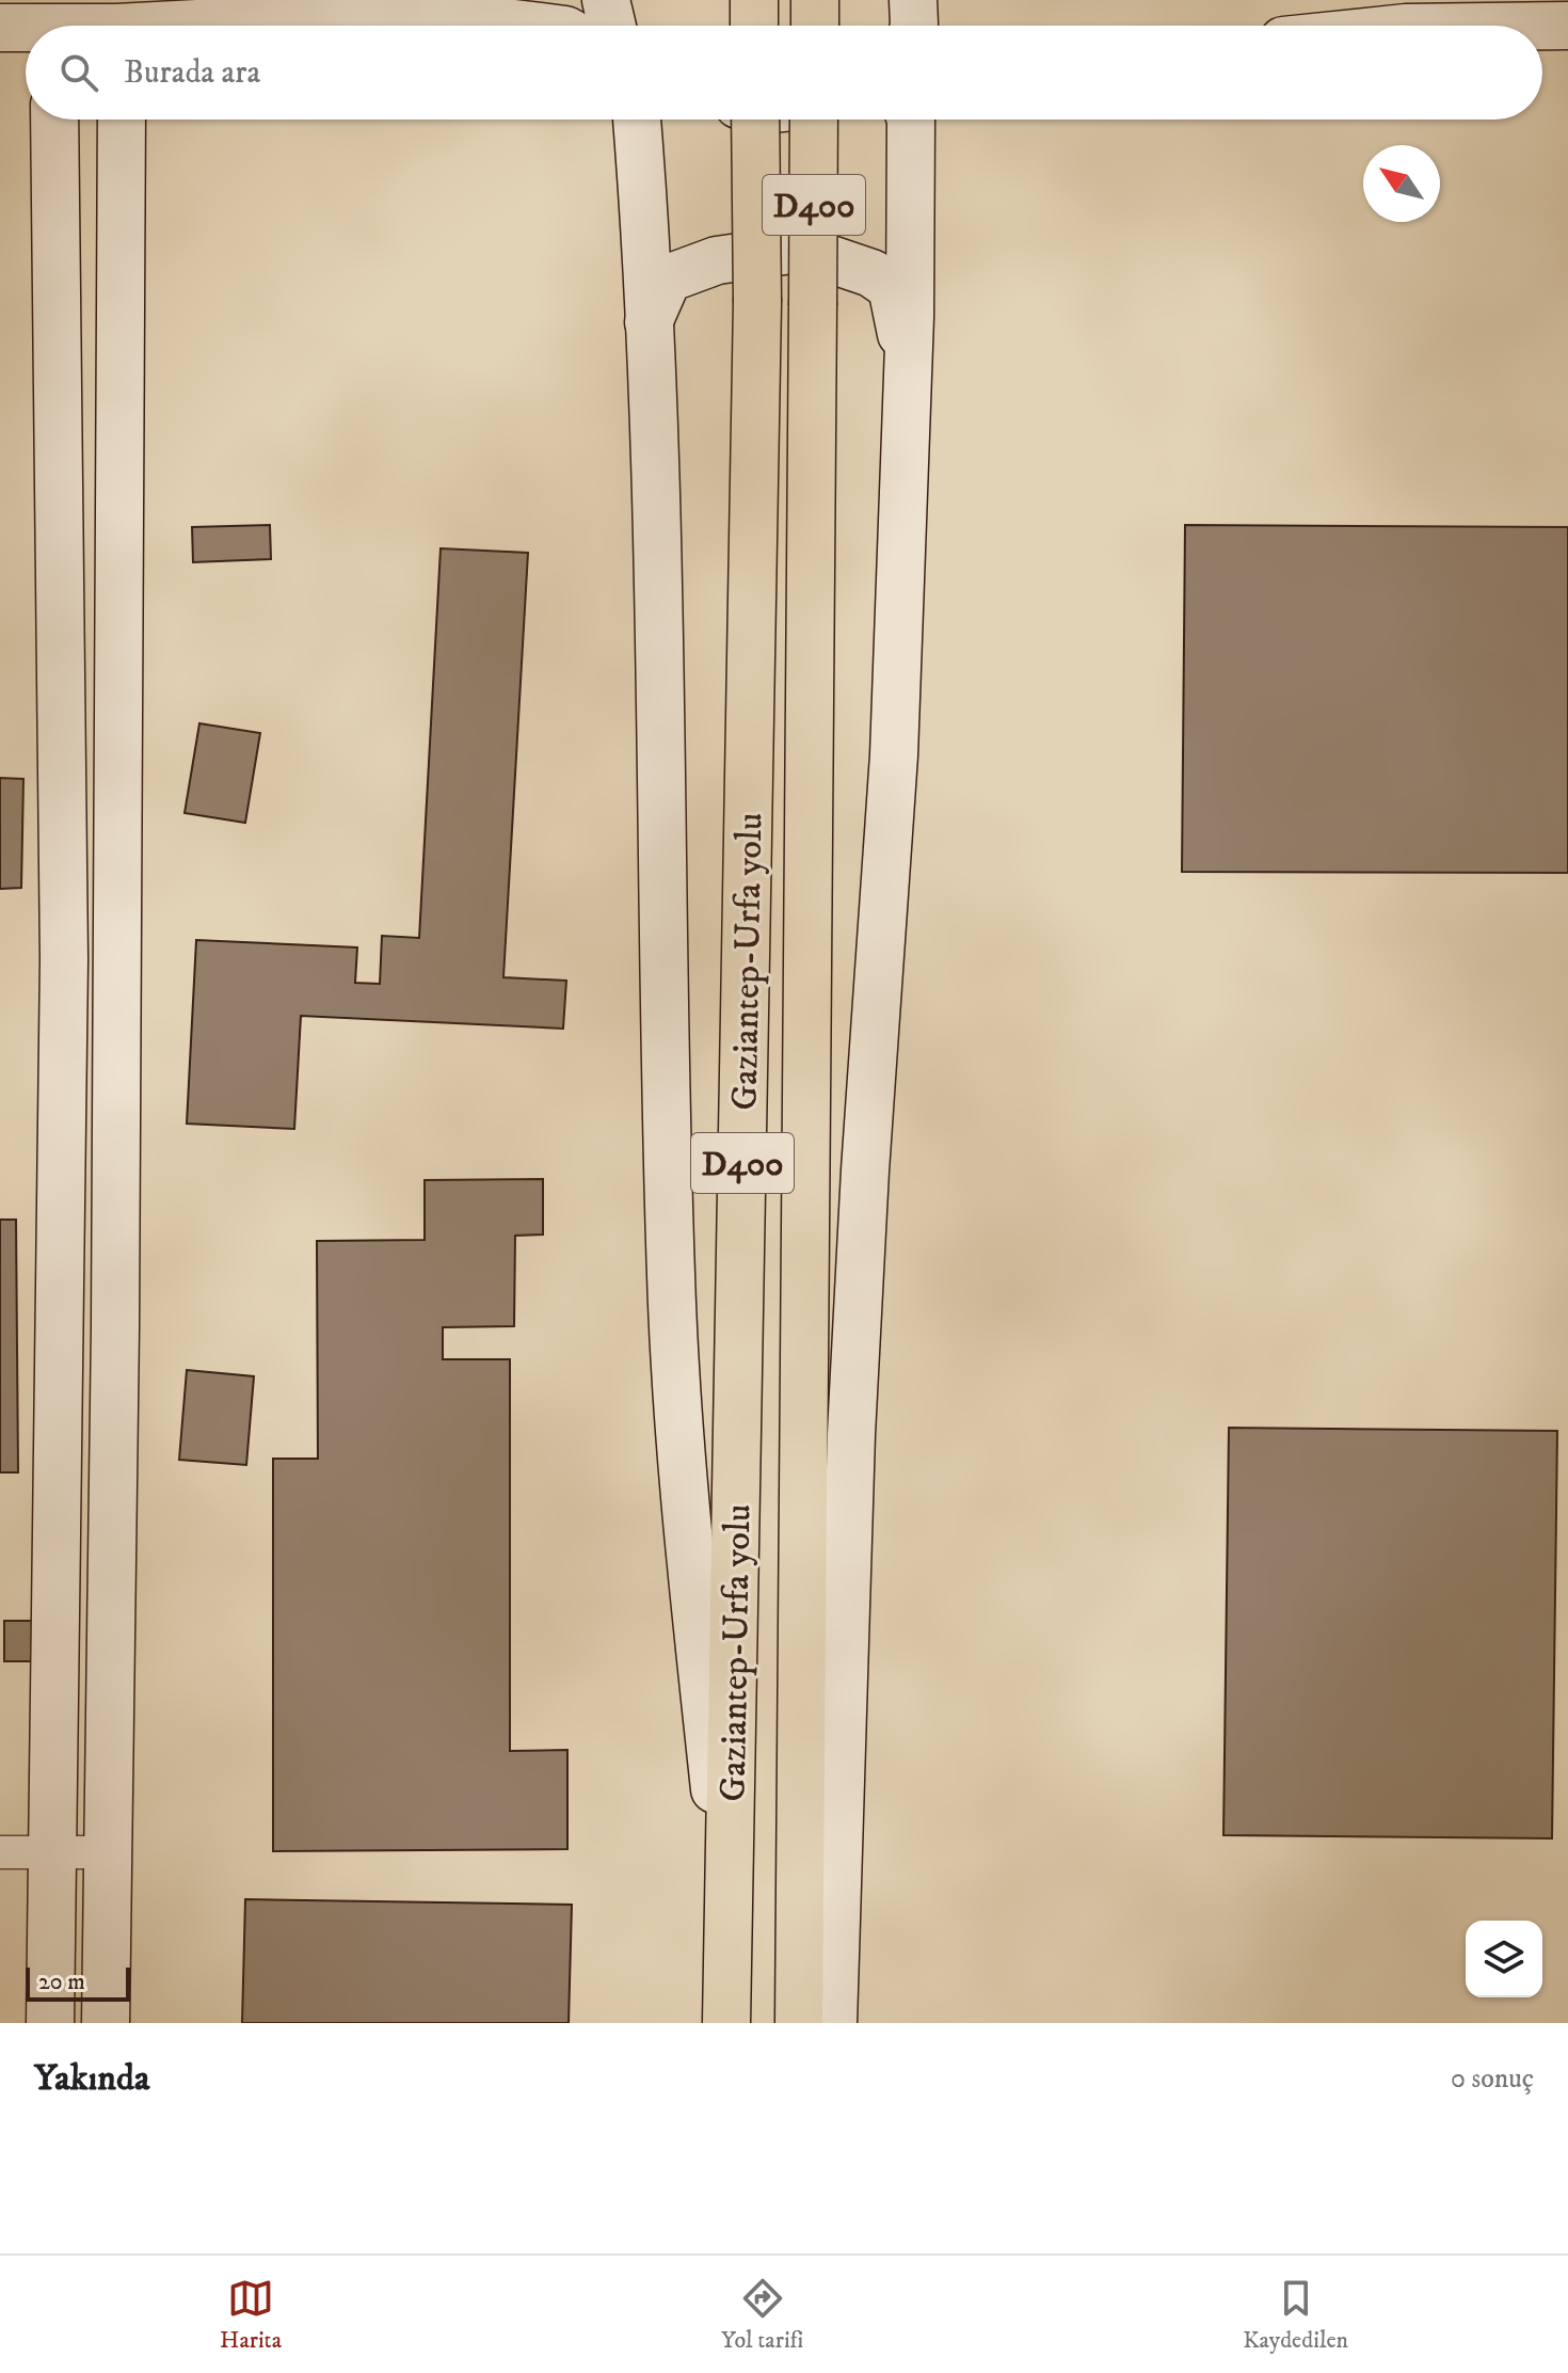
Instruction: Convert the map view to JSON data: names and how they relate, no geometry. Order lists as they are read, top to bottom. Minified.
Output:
{"streets":{"highway":["D400","Gaziantep-Urfa yolu"]},"scale_bar":"20 m","north":"top left","page":{"search":"Burada ara","scale":"20 m","heading":["Yakında","0 sonuç"],"nav":["Harita","Yol tarifi","Kaydedilen"]}}
